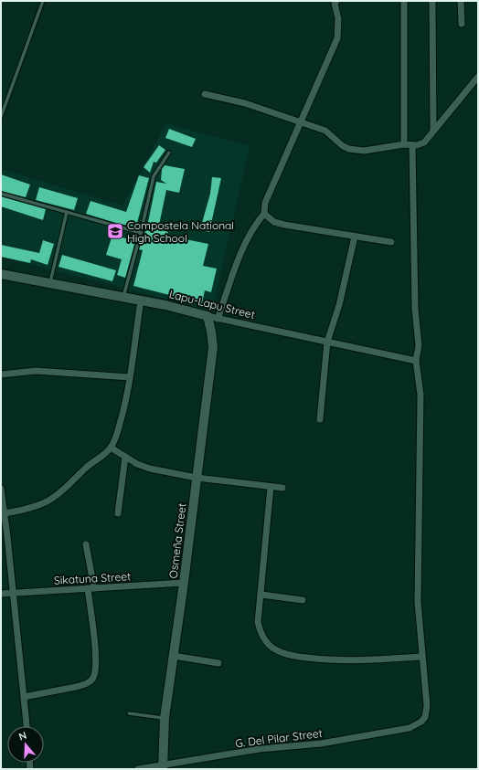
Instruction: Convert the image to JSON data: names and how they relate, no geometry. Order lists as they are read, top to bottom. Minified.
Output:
{"streets":{"street":["Lapu-Lapu Street","Osmeña Street","Sikatuna Street","G. Del Pilar Street"]},"crossings":[["Lapu-Lapu Street","Osmeña Street"],["Osmeña Street","Sikatuna Street"],["Osmeña Street","G. Del Pilar Street"]],"places":{"school or university":["Compostela National High School"]},"north":"top"}
